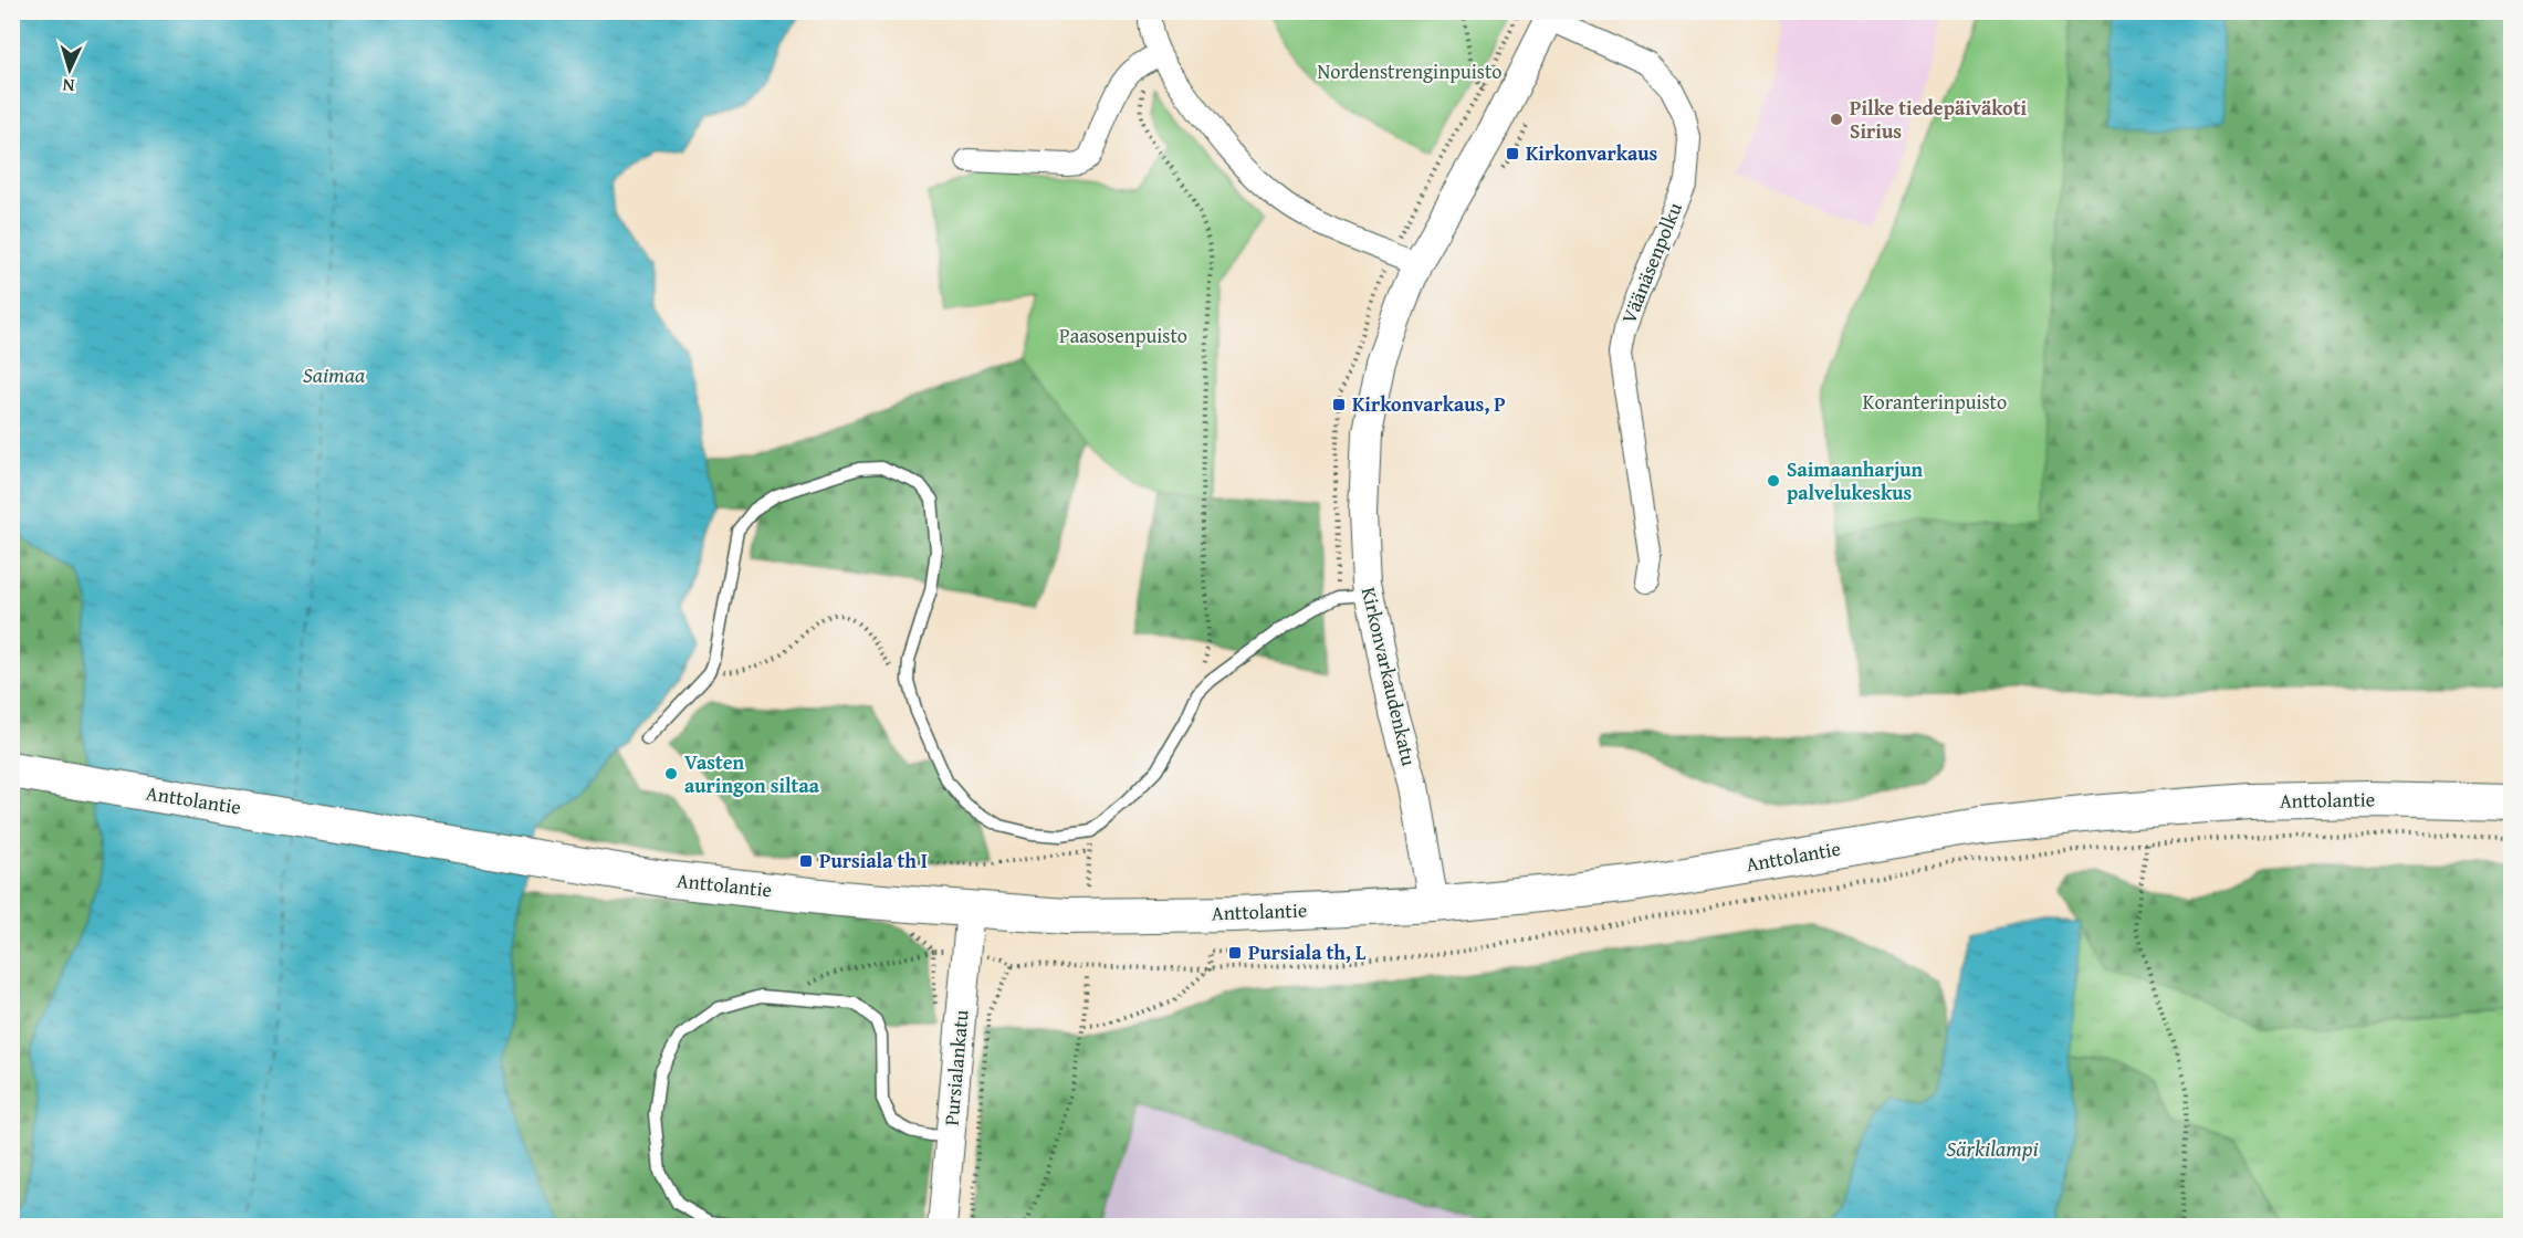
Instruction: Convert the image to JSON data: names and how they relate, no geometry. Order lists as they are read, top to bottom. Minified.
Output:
{"streets":{"main road":["Anttolantie"],"street":["Väänäsenpolku","Kirkonvarkaudenkatu","Pursialankatu"]},"crossings":[["Väänäsenpolku","Kirkonvarkaudenkatu"],["Kirkonvarkaudenkatu","Anttolantie"],["Anttolantie","Pursialankatu"]],"water":["Saimaa","Särkilampi"],"parks":["Nordenstrenginpuisto","Paasosenpuisto","Koranterinpuisto"],"places":{"other":["Pilke tiedepäiväkoti Sirius","Saimaanharjun palvelukeskus","Vasten auringon siltaa"],"transit":["Kirkonvarkaus","Kirkonvarkaus, P","Pursiala th I","Pursiala th, L"]},"north":"bottom"}
